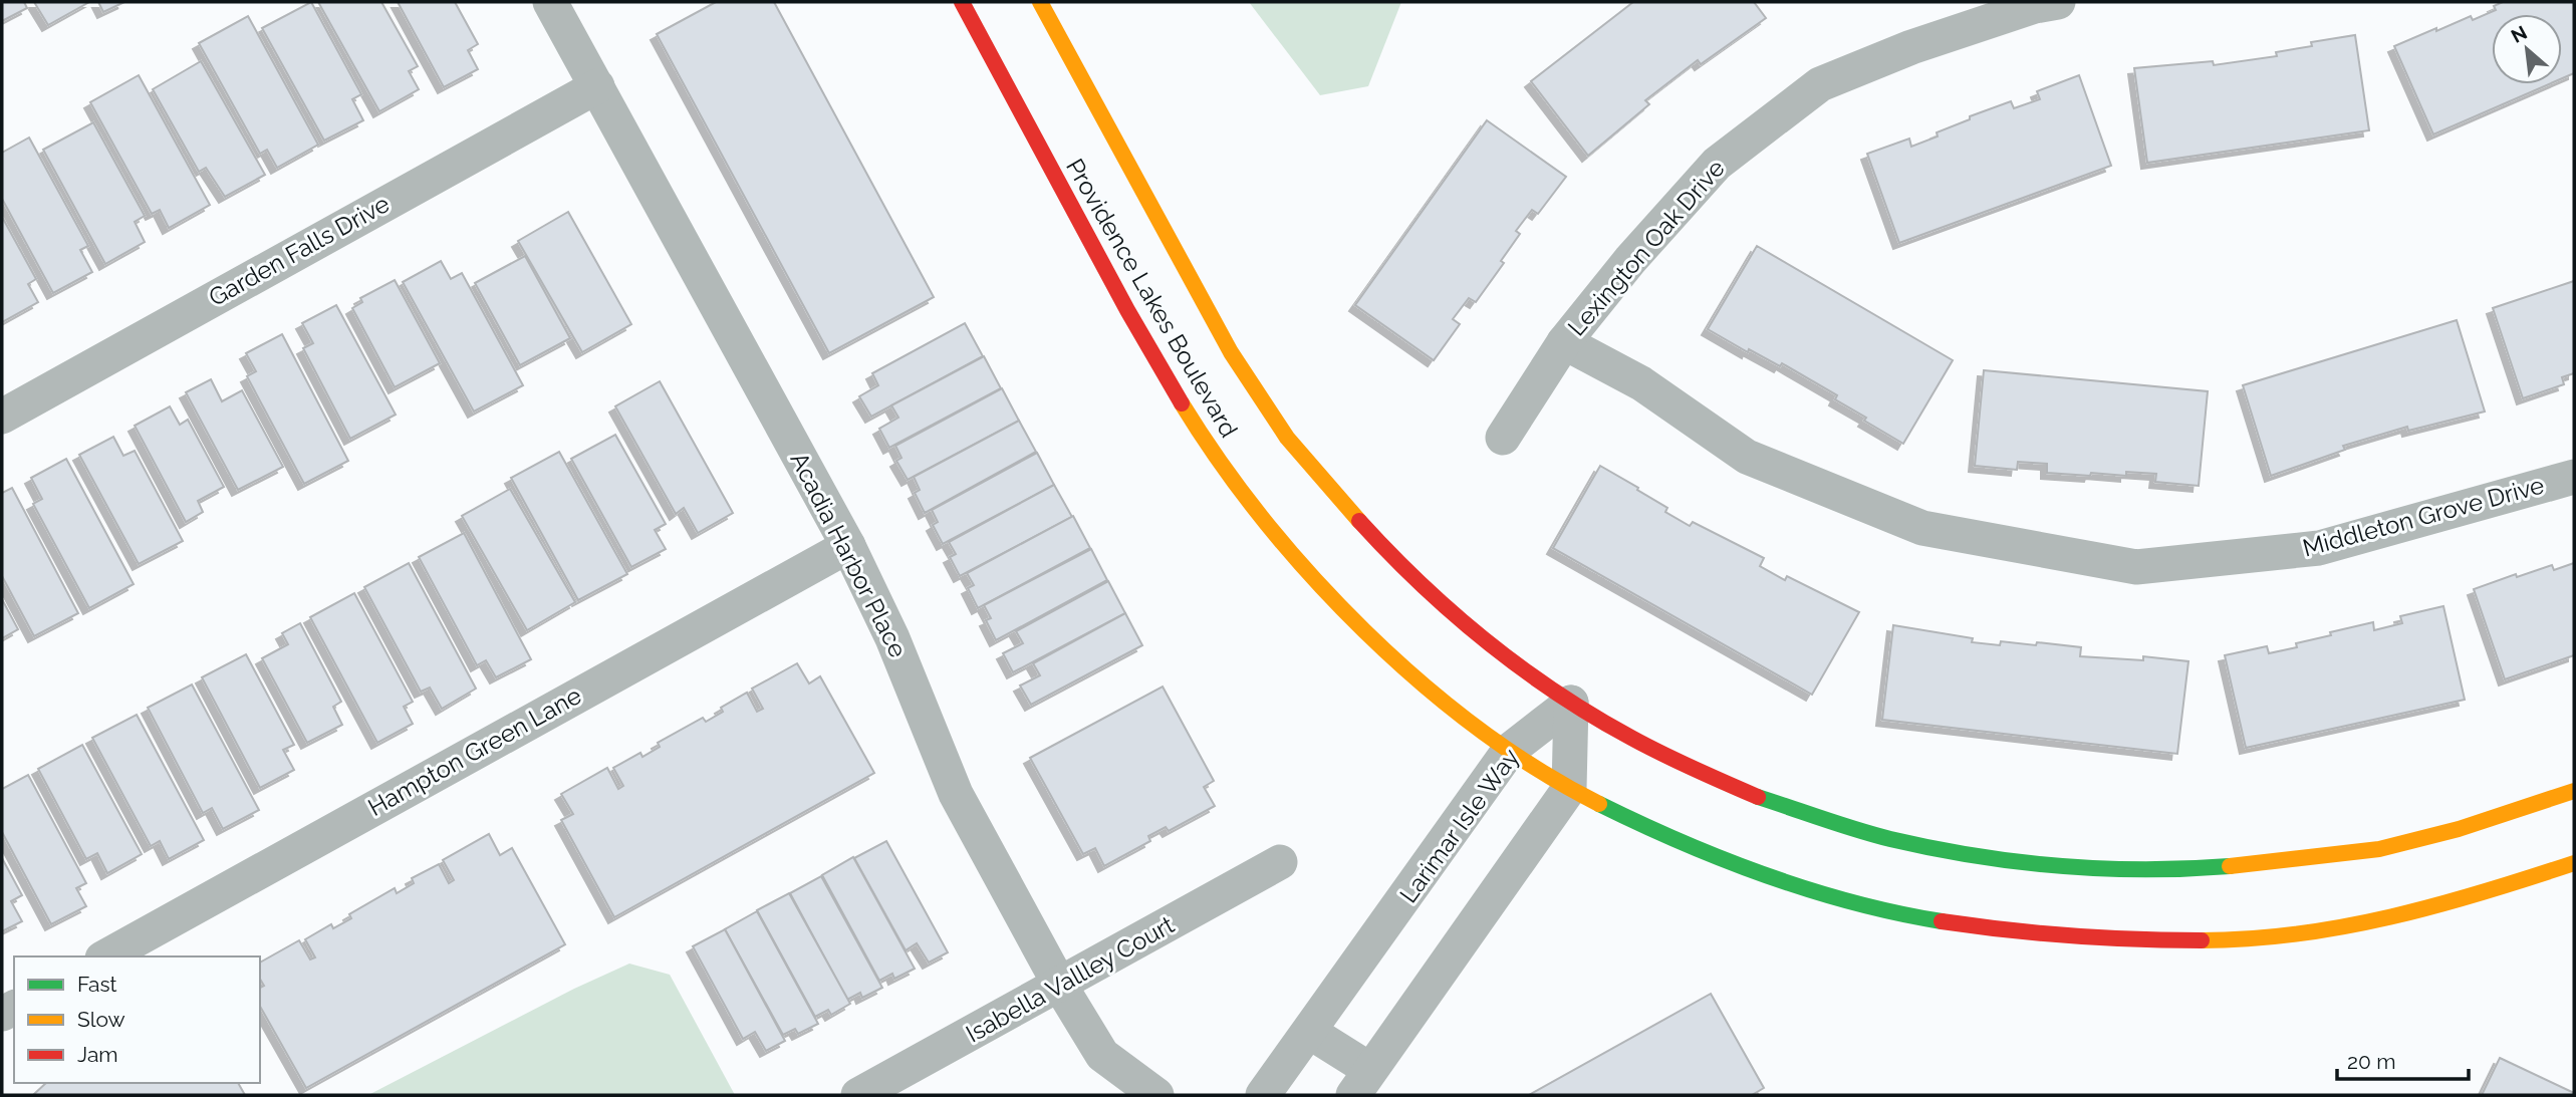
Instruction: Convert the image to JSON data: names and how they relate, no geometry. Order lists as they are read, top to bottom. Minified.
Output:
{"streets":{"street":["Lexington Oak Drive","Garden Falls Drive","Providence Lakes Boulevard","Middleton Grove Drive","Acadia Harbor Place","Hampton Green Lane","Larimar Isle Way","Isabella Vallley Court"]},"crossings":[["Lexington Oak Drive","Middleton Grove Drive"],["Garden Falls Drive","Acadia Harbor Place"],["Providence Lakes Boulevard","Larimar Isle Way"],["Acadia Harbor Place","Hampton Green Lane"],["Acadia Harbor Place","Isabella Vallley Court"]],"legend":["Fast","Slow","Jam"],"scale_bar":"20 m","north":"top left"}
